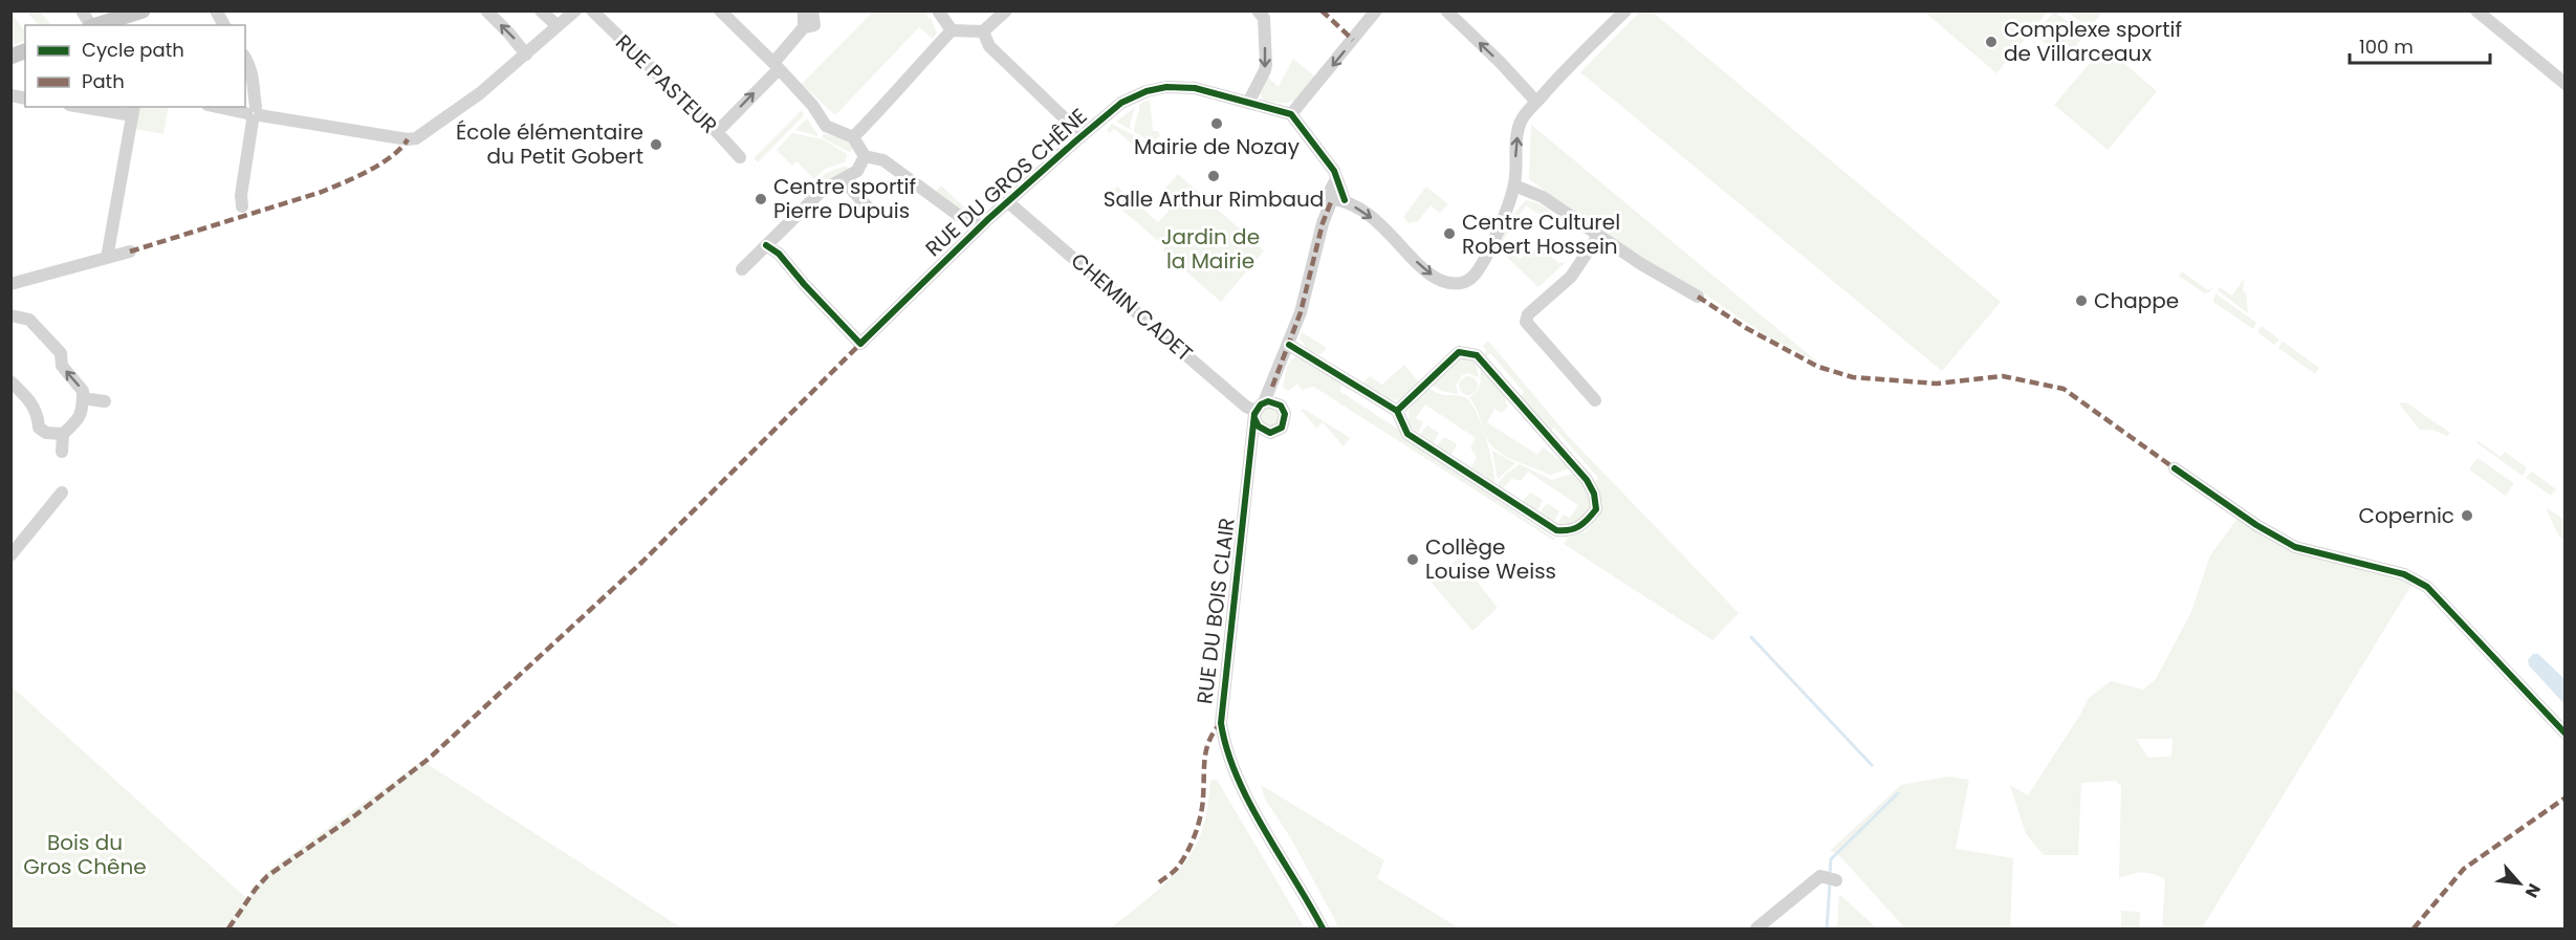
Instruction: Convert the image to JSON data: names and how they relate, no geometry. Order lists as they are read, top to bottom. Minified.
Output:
{"streets":{"street":["RUE PASTEUR","RUE DU GROS CHÊNE","CHEMIN CADET","RUE DU BOIS CLAIR"]},"crossings":[["RUE DU GROS CHÊNE","CHEMIN CADET"],["CHEMIN CADET","RUE DU BOIS CLAIR"]],"parks":["Jardin de la Mairie","Bois du Gros Chêne"],"places":["Complexe sportif de Villarceaux","Mairie de Nozay","École élémentaire du Petit Gobert","Salle Arthur Rimbaud","Centre sportif Pierre Dupuis","Centre Culturel Robert Hossein","Chappe","Copernic","Collège Louise Weiss"],"legend":["Cycle path","Path"],"scale_bar":"100 m","north":"bottom right"}
